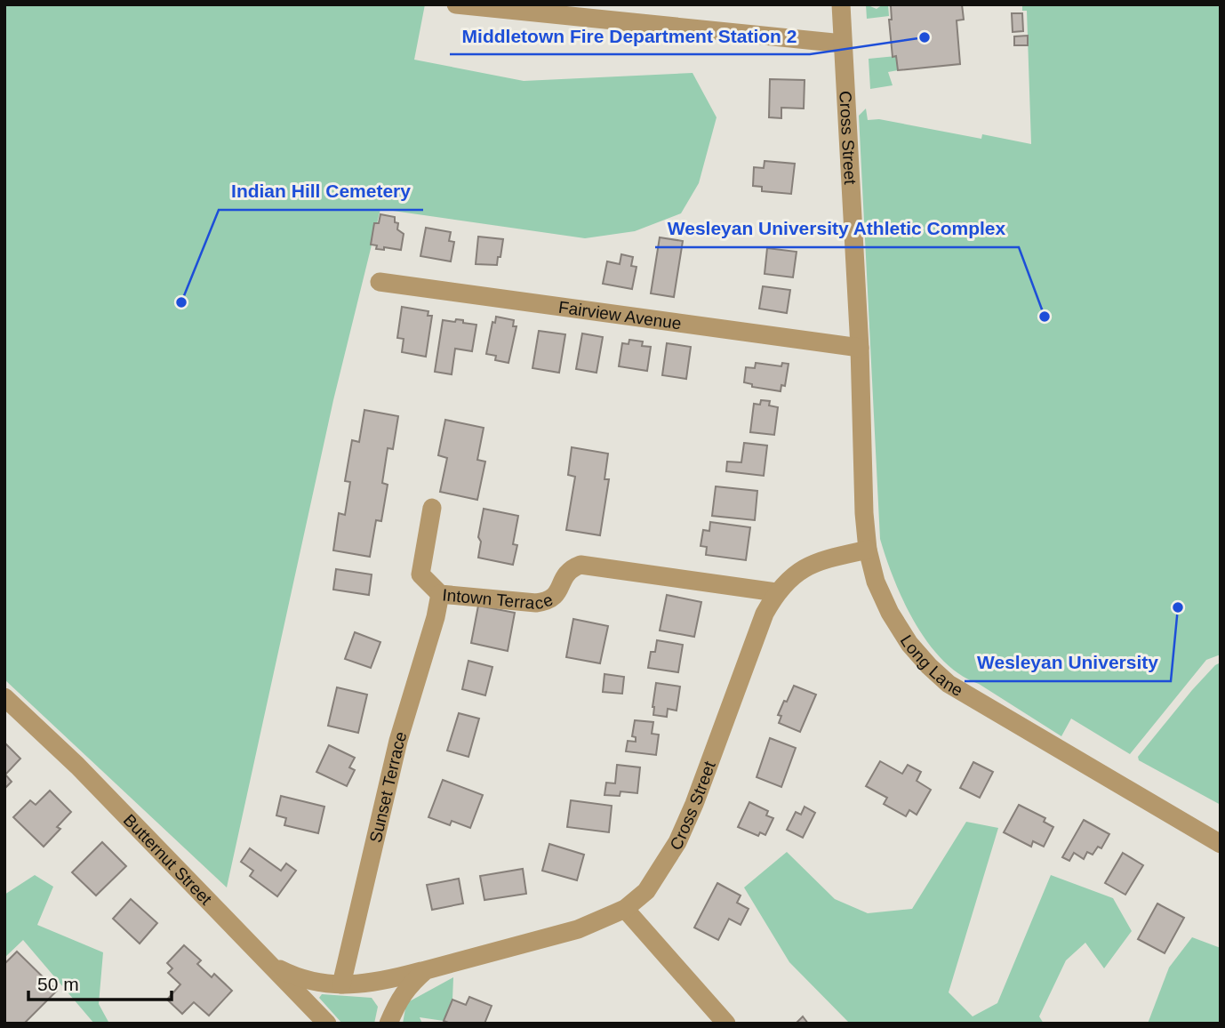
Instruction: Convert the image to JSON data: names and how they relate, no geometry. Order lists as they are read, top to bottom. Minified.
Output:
{"streets":{"street":["Cross Street","Fairview Avenue","Intown Terrace","Long Lane","Sunset Terrace","Butternut Street"]},"crossings":[["Cross Street","Fairview Avenue"],["Cross Street","Intown Terrace"],["Cross Street","Long Lane"],["Cross Street","Sunset Terrace"],["Cross Street","Butternut Street"],["Fairview Avenue","Long Lane"],["Intown Terrace","Sunset Terrace"]],"places":["Middletown Fire Department Station 2","Indian Hill Cemetery","Wesleyan University Athletic Complex","Wesleyan University"],"scale_bar":"50 m"}
